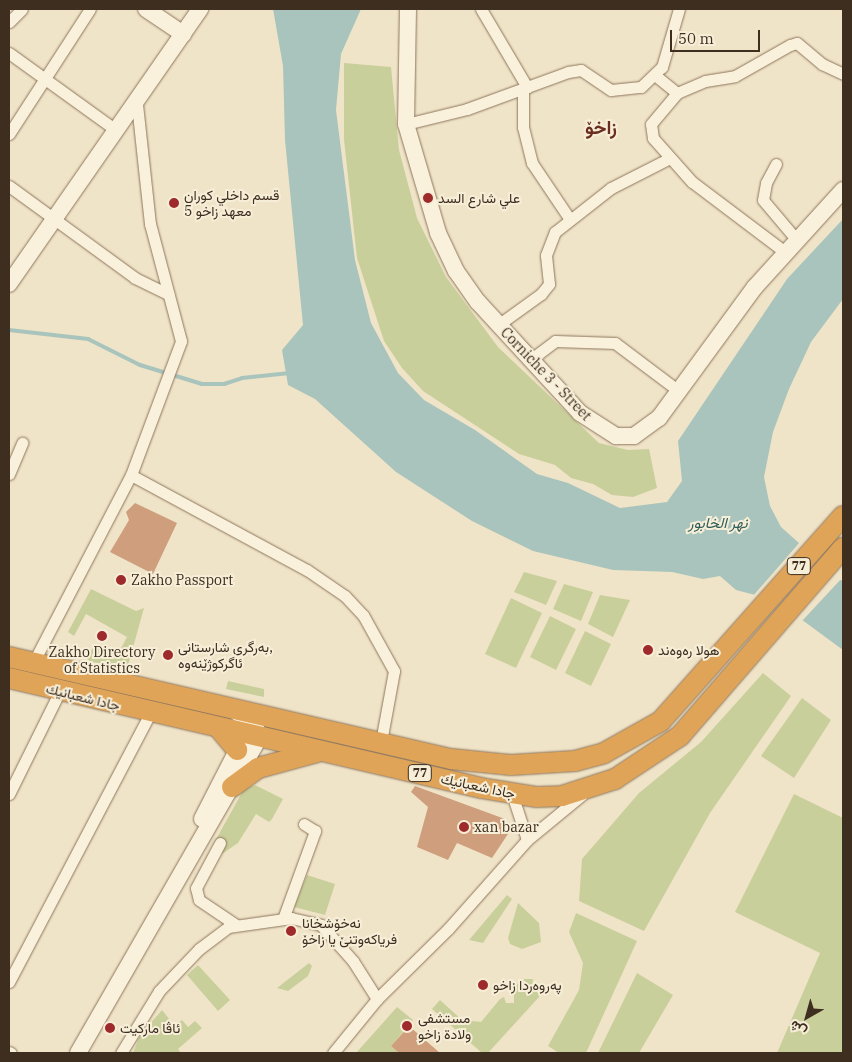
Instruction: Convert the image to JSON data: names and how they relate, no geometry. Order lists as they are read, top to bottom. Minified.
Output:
{"streets":{"highway":["77","جادا شعبانيك"],"street":["Corniche 3 - Street"]},"districts":["زاخۆ"],"water":["نهر الخابور"],"places":["علي شارع السد","قسم داخلي كوران معهد زاخو 5","Zakho Passport","Zakho Directory of Statistics","هولا ره‌وه‌ند","بەرگری شارستانی, ئاگرکوژێنەوە","xan bazar","نه‌خۆشخانا فرياكه‌وتنێ يا زاخۆ","په‌روه‌ردا زاخو","مستشفى ولادة زاخو","ئاڤا ماركيت"],"scale_bar":"50 m","north":"bottom left"}
